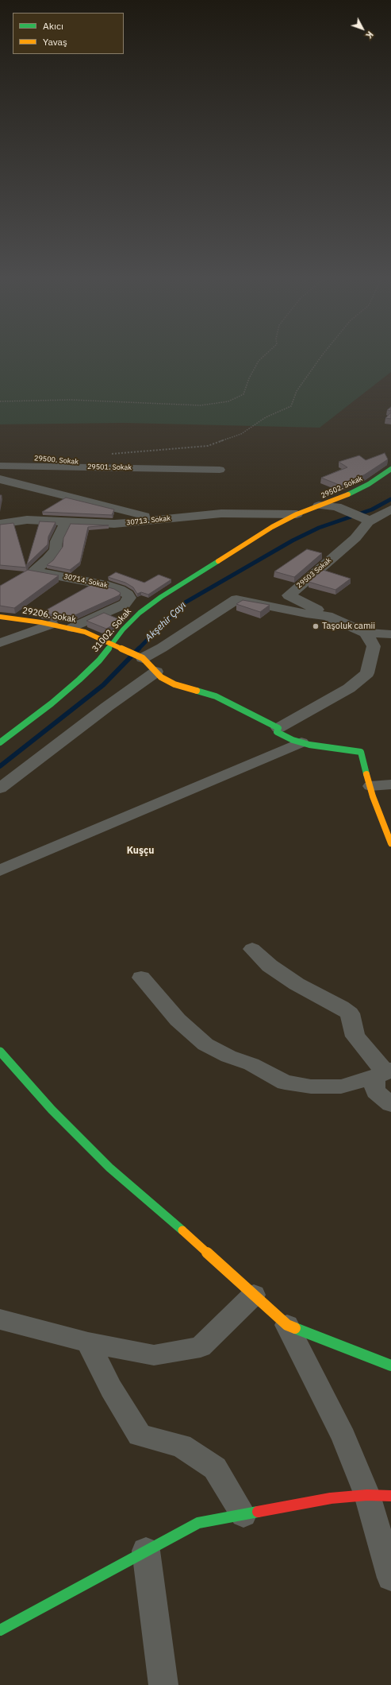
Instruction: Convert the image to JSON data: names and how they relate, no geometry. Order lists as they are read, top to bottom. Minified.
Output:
{"streets":{"street":["29500. Sokak","29501. Sokak","29502. Sokak","30713. Sokak","29503 Sokak","30714. Sokak","29206. Sokak","31002. Sokak"]},"crossings":[["29500. Sokak","29501. Sokak"],["29502. Sokak","30713. Sokak"],["29502. Sokak","31002. Sokak"],["30713. Sokak","30714. Sokak"],["30713. Sokak","31002. Sokak"],["30714. Sokak","29206. Sokak"],["29206. Sokak","31002. Sokak"]],"districts":["Kuşçu"],"water":["Akşehir Çayı"],"places":["Taşoluk camii"],"legend":["Akıcı","Yavaş"],"north":"bottom right"}
